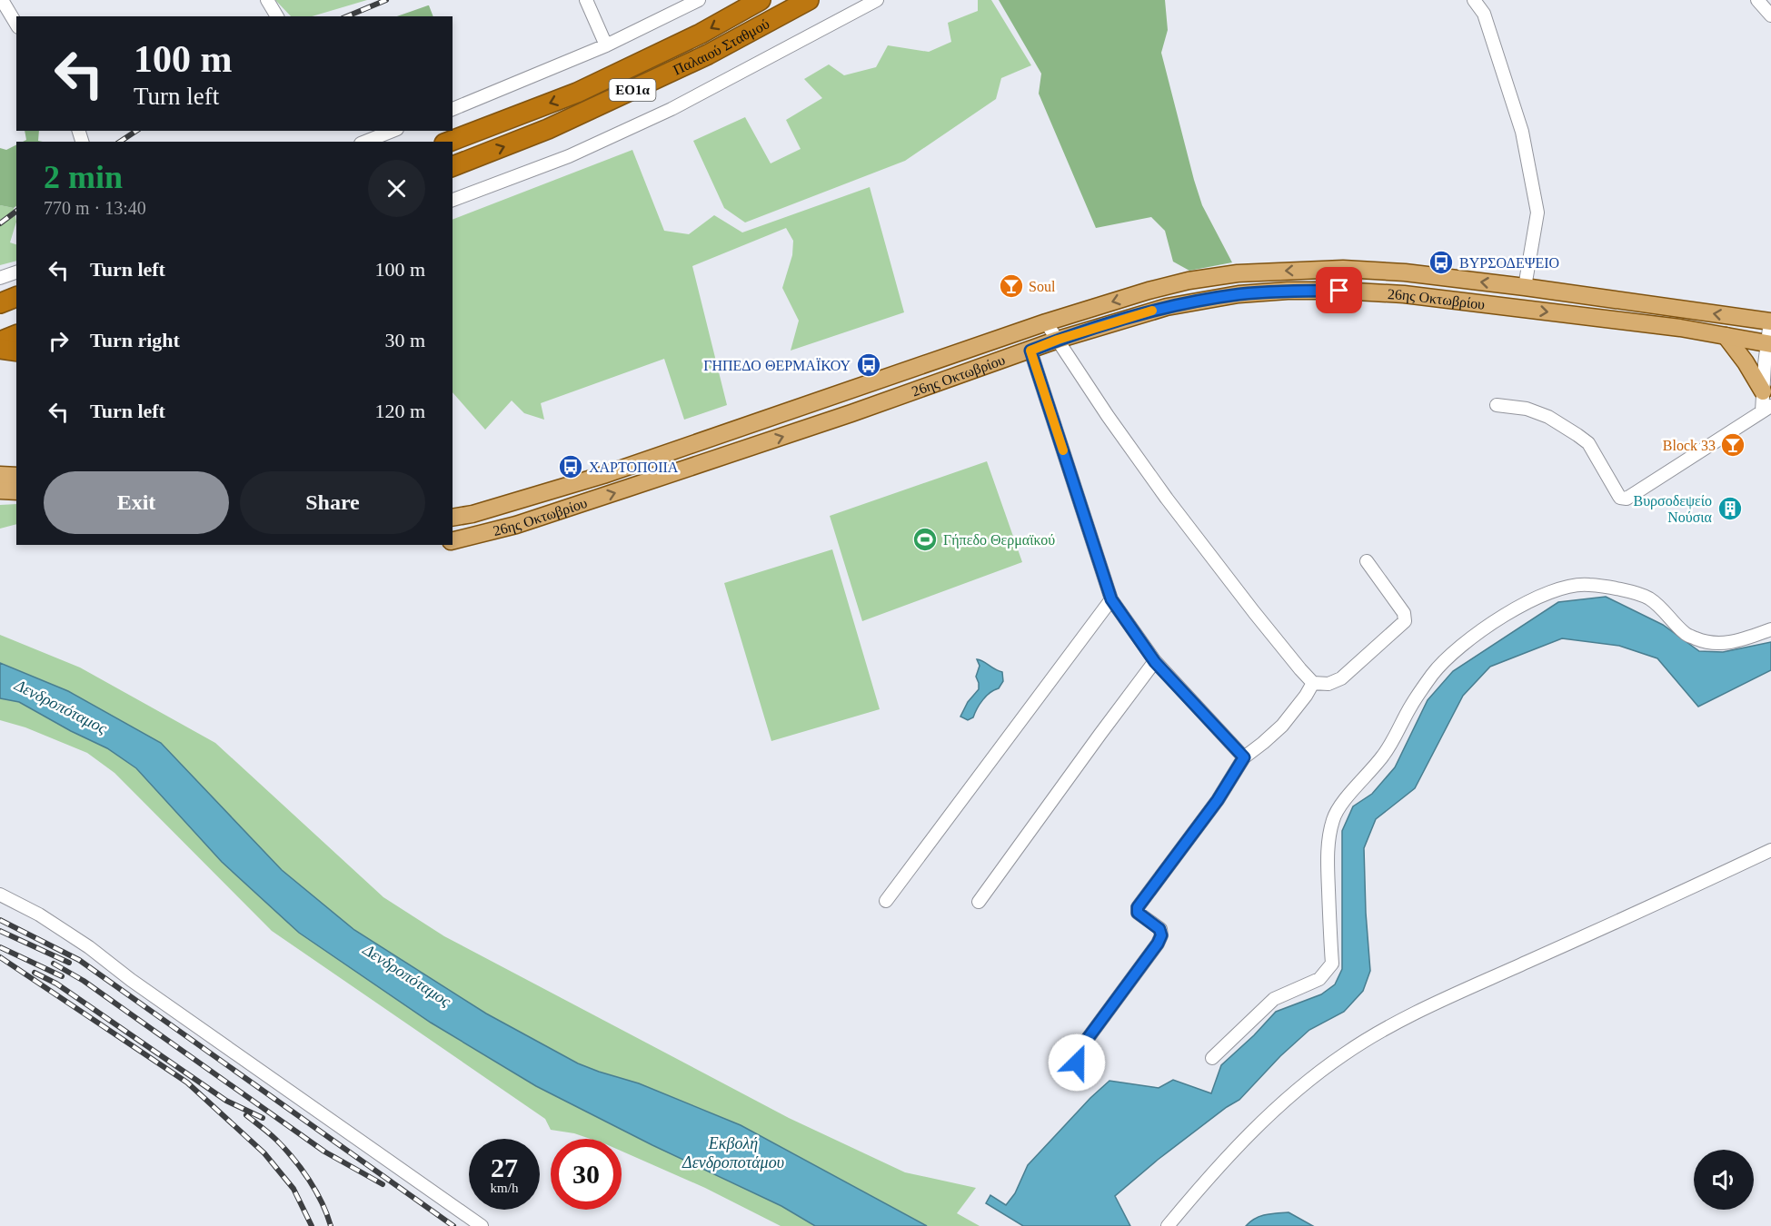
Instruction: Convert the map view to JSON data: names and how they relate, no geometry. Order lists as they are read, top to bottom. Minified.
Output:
{"streets":{"highway":["Παλαιού Σταθμού","ΕΟ1α"],"main road":["26ης Οκτωβρίου"]},"water":["Δενδροπόταμος","Εκβολή Δενδροποτάμου"],"places":{"bus stop":["ΒΥΡΣΟΔΕΨΕΙΟ","ΓΗΠΕΔΟ ΘΕΡΜΑΪΚΟΥ","ΧΑΡΤΟΠΟΙΙΑ"],"bar":["Soul","Block 33"],"building":["Βυρσοδεψείο Νούσια"],"sports":["Γήπεδο Θερμαϊκού"]},"page":{"turn":["100 m","Turn left"],"heading":["2 min","770 m · 13:40"],"list":[{"name":"Turn left","value":"100 m"},{"name":"Turn right","value":"30 m"},{"name":"Turn left","value":"120 m"}],"buttons":["Exit","Share"],"speed":"27 km/h","limit":"30"}}
